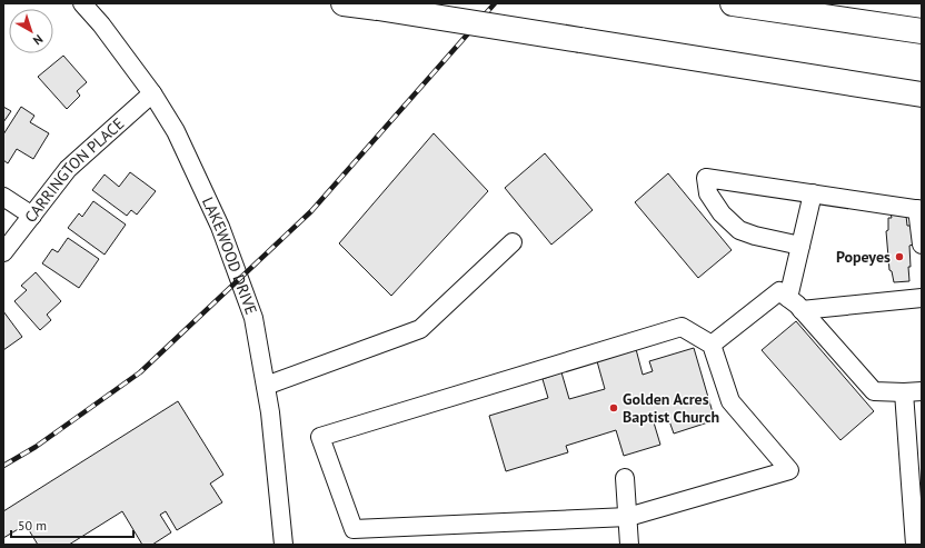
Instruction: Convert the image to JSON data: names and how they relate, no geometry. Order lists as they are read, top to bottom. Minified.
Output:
{"streets":{"street":["CARRINGTON PLACE","LAKEWOOD DRIVE"]},"crossings":[["CARRINGTON PLACE","LAKEWOOD DRIVE"]],"places":["Popeyes","Golden Acres Baptist Church"],"scale_bar":"50 m","north":"bottom right"}
